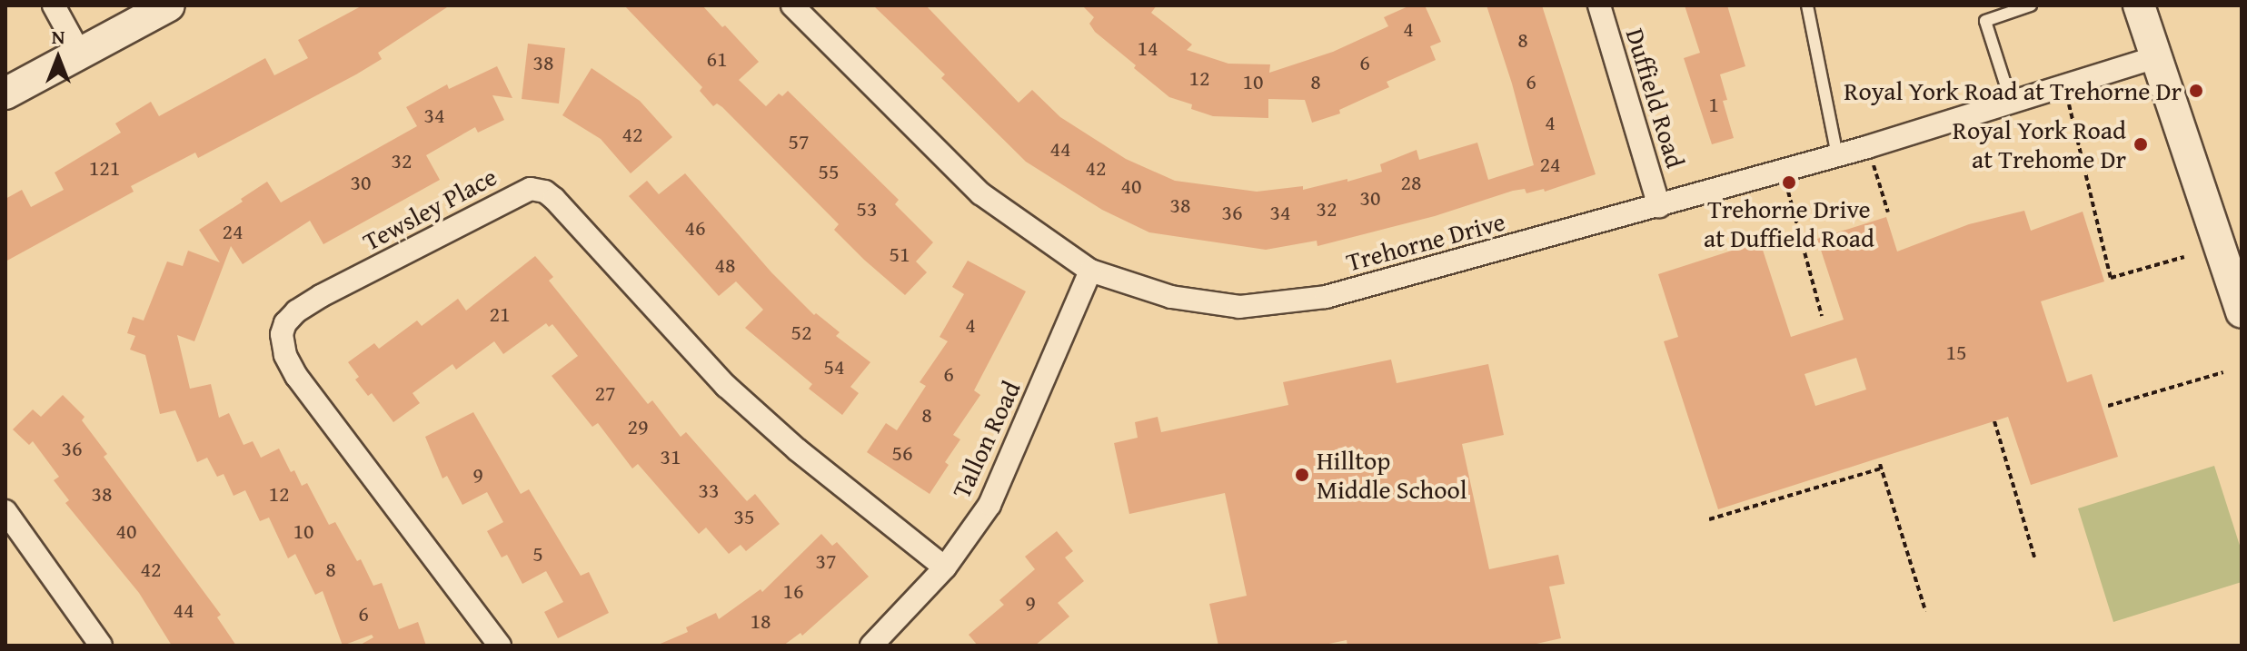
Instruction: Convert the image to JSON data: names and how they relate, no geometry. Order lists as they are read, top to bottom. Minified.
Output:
{"streets":{"street":["Duffield Road","Tewsley Place","Trehorne Drive","Tallon Road"]},"crossings":[["Duffield Road","Trehorne Drive"],["Tewsley Place","Tallon Road"],["Trehorne Drive","Tallon Road"]],"places":["Royal York Road at Trehorne Dr","Royal York Road at Trehome Dr","Trehorne Drive at Duffield Road","Hilltop Middle School"],"house_numbers":["4","8","14","61","38","6","12","10","8","6","1","34","4","42","57","44","32","24","121","42","55","30","28","40","30","38","53","32","36","34","46","24","51","48","21","4","52","15","54","6","27","8","29","36","56","31","9","33","38","12","35","40","10","5","37","42","8","16","9","44","6","18"],"north":"top"}
